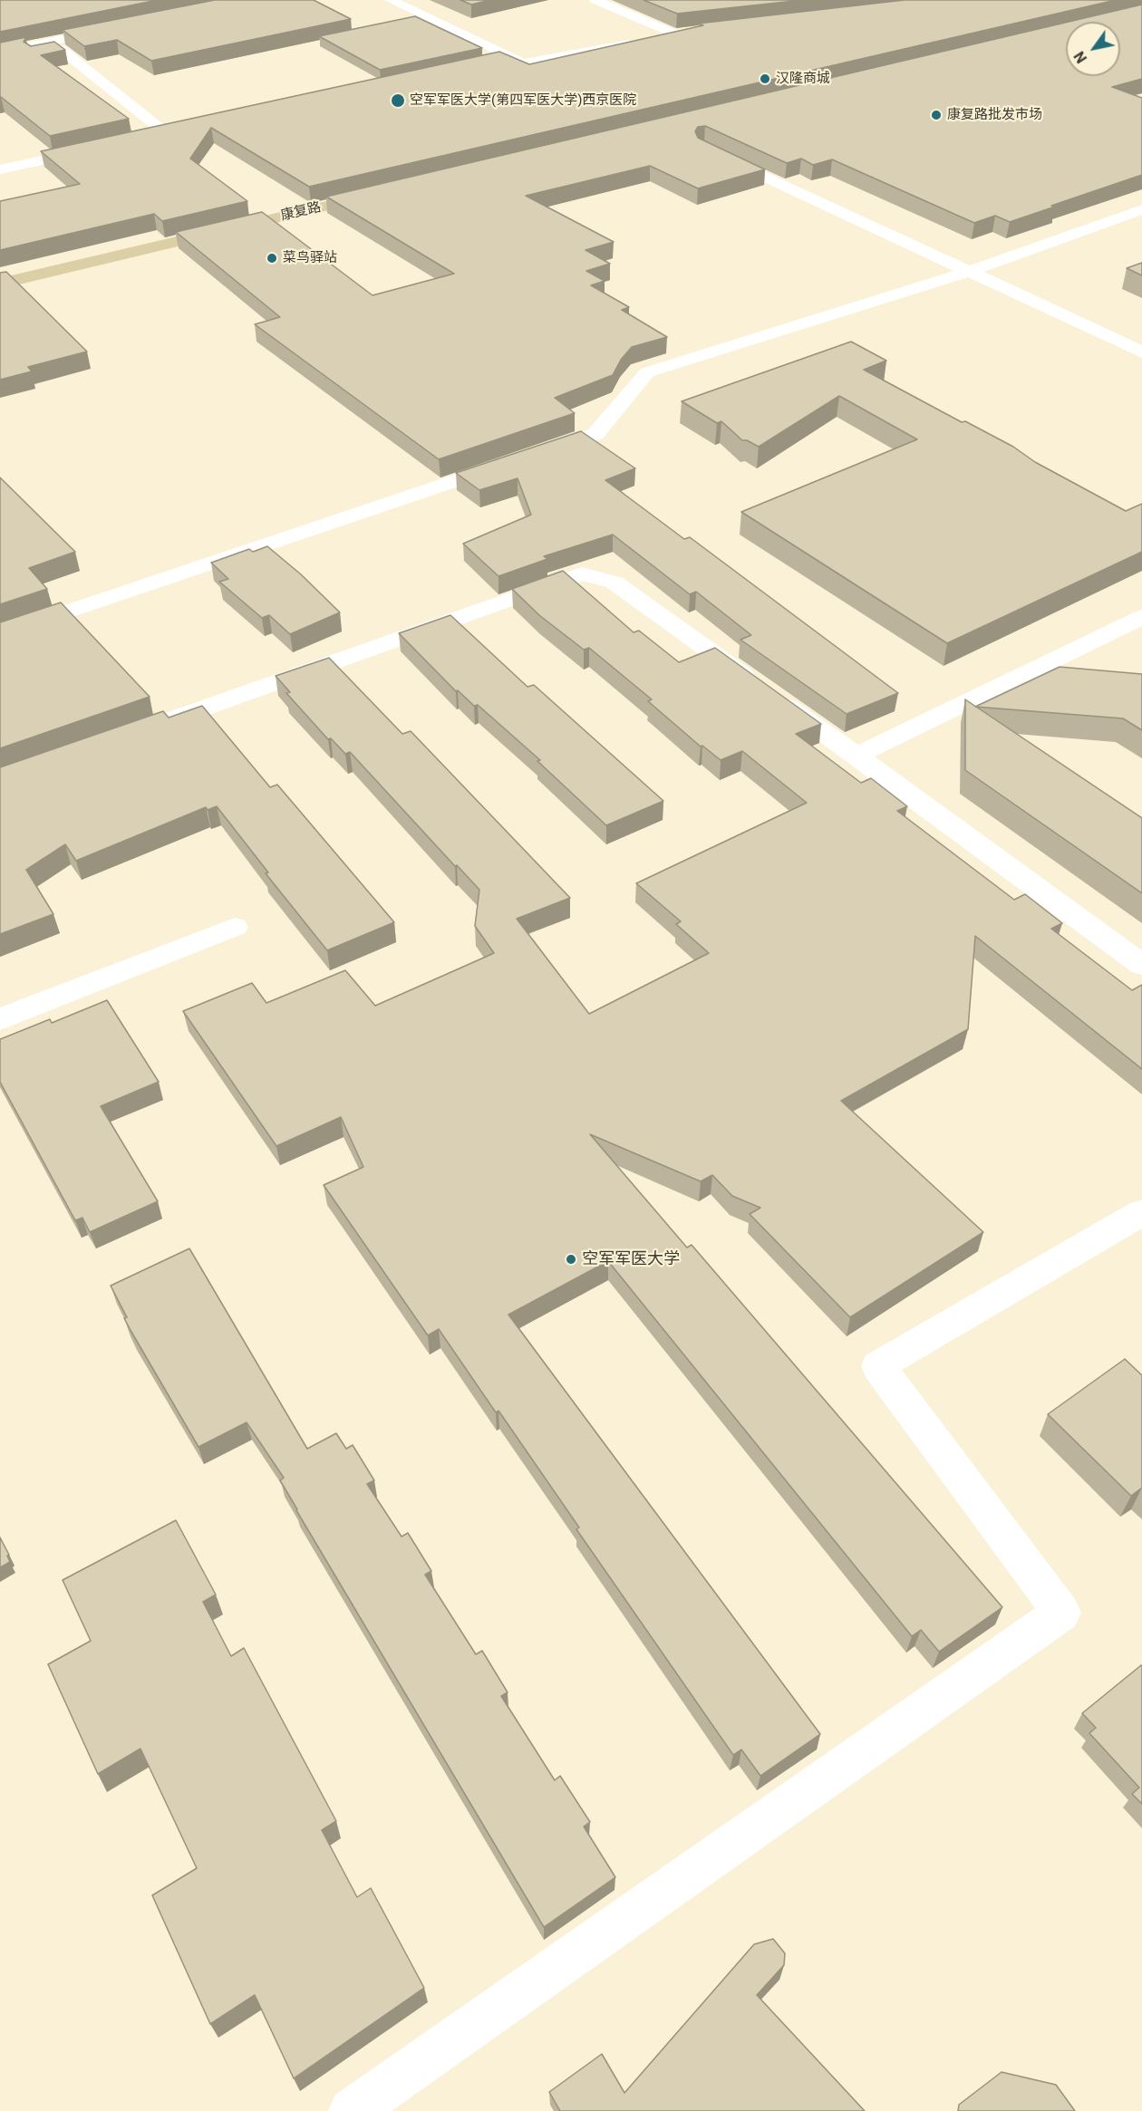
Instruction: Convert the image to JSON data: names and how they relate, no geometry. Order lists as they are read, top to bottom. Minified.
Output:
{"streets":{"main road":["康复路"]},"places":["汉隆商城","空军军医大学(第四军医大学)西京医院","康复路批发市场","菜鸟驿站","空军军医大学"],"north":"bottom left"}
